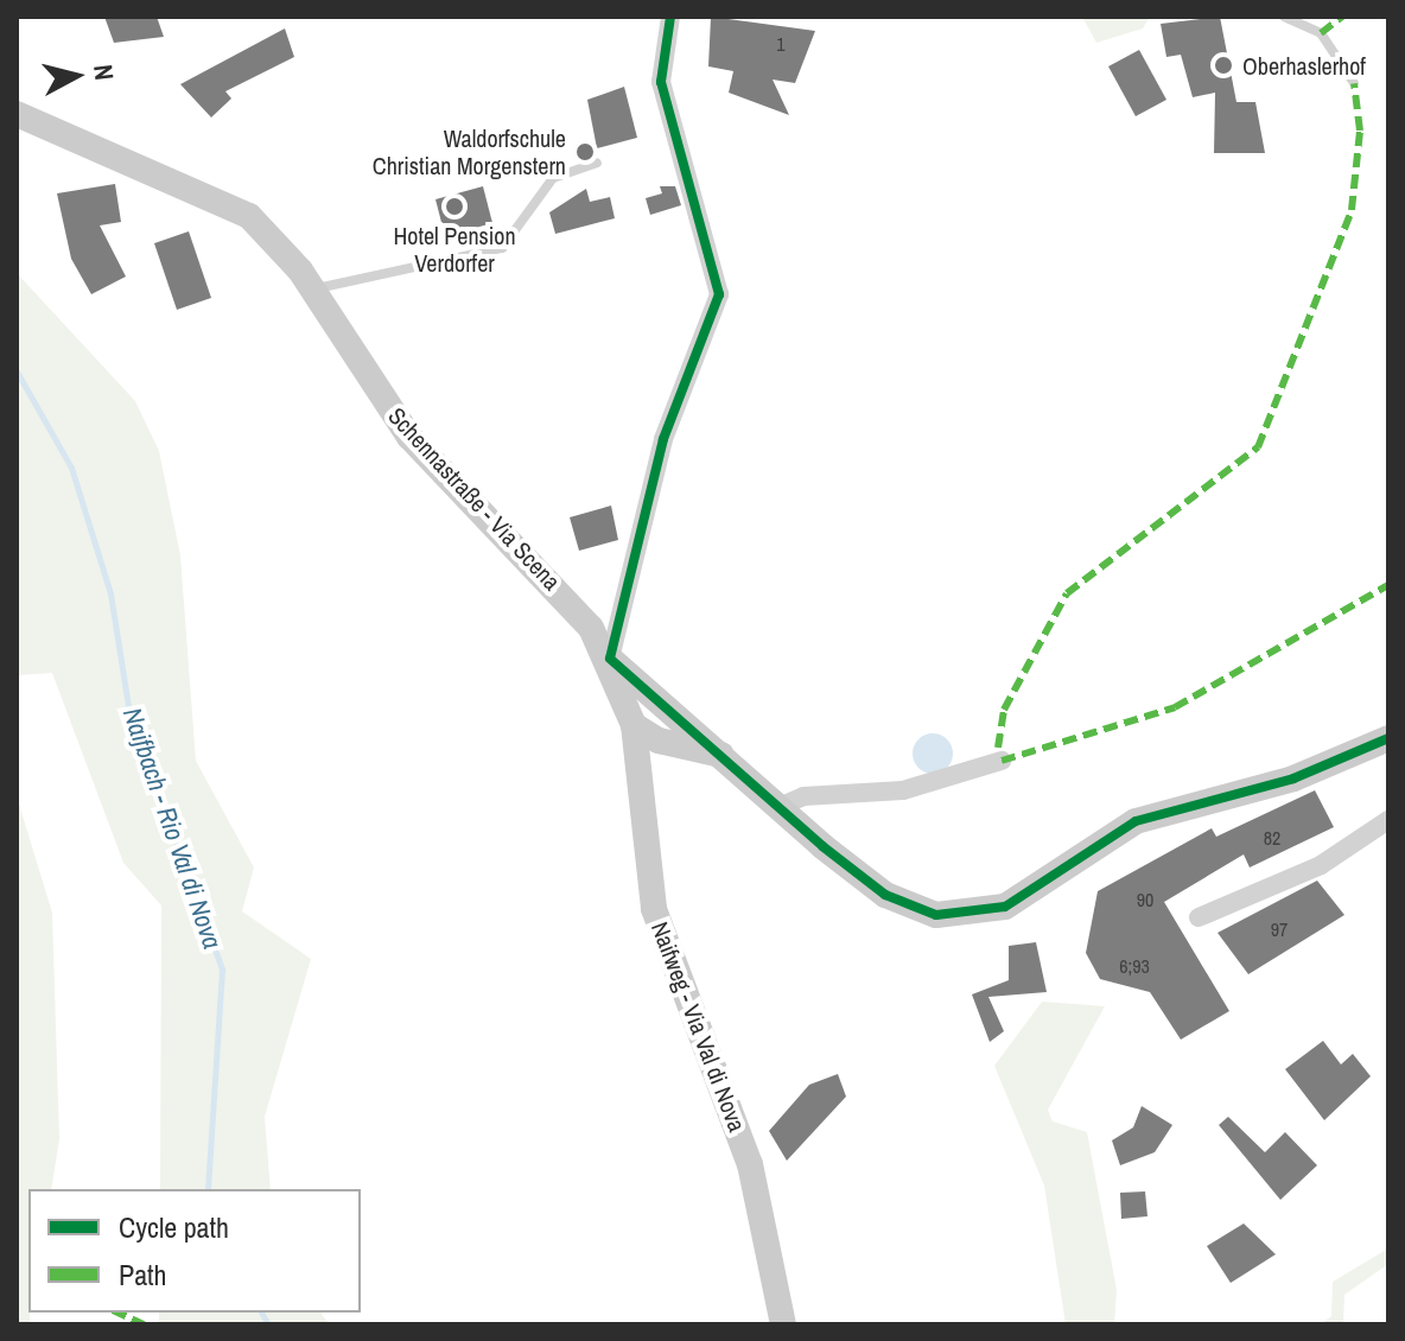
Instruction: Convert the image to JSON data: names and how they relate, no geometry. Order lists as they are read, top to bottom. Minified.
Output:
{"streets":{"main road":["Schennastraße - Via Scena","Naifweg - Via Val di Nova"]},"crossings":[["Schennastraße - Via Scena","Naifweg - Via Val di Nova"]],"water":["Naifbach - Rio Val di Nova"],"places":["Oberhaslerhof","Waldorfschule Christian Morgenstern","Hotel Pension Verdorfer"],"house_numbers":["1","82","90","97","6;93"],"legend":["Cycle path","Path"],"north":"right"}
